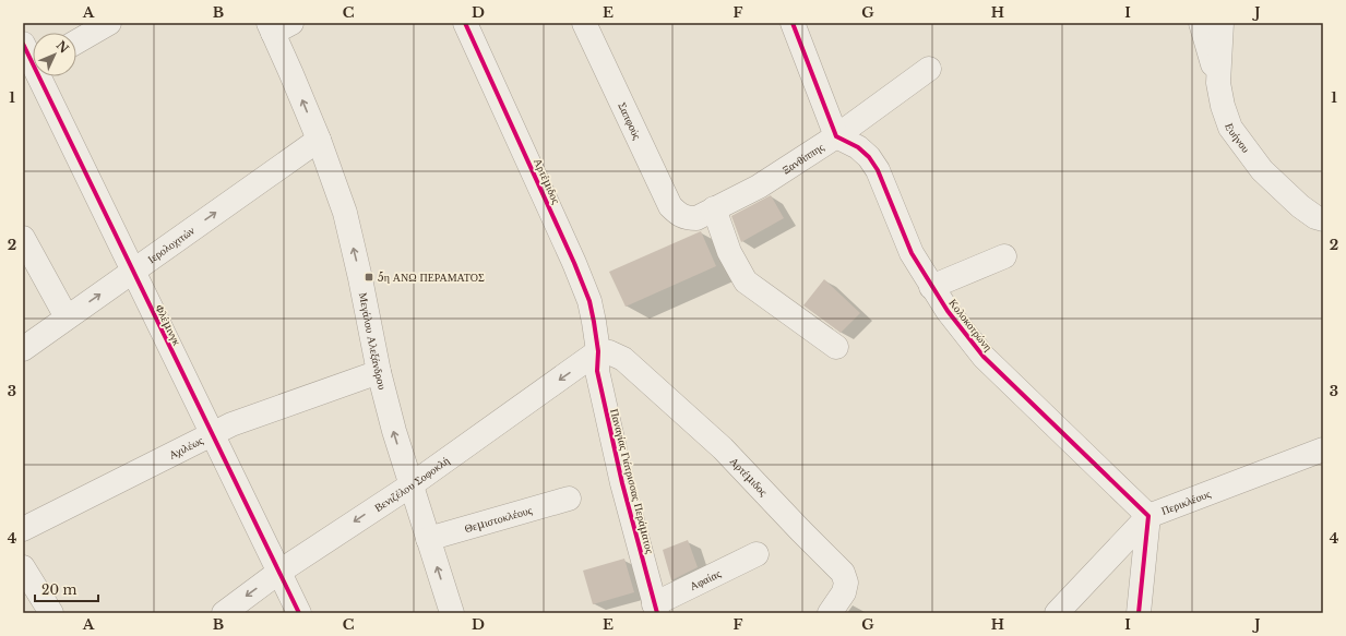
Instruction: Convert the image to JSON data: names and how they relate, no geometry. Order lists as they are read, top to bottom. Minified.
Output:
{"streets":{"street":["Σαπφούς","Ευήνου","Ξανθίππης","Αρτέμιδος","Ιερολοχιτών","Φλέμινγκ","Κολοκοτρώνη","Μεγάλου Αλεξάνδρου","Αχιλέως","Παναγίας Γιάτρισσας Περάματος","Βενιζέλου Σοφοκλή","Περικλέους","Θεμιστοκλέους","Αφαίας"]},"crossings":[["Σαπφούς","Ξανθίππης"],["Ξανθίππης","Κολοκοτρώνη"],["Αρτέμιδος","Παναγίας Γιάτρισσας Περάματος"],["Αρτέμιδος","Βενιζέλου Σοφοκλή"],["Ιερολοχιτών","Φλέμινγκ"],["Ιερολοχιτών","Μεγάλου Αλεξάνδρου"],["Φλέμινγκ","Αχιλέως"],["Φλέμινγκ","Βενιζέλου Σοφοκλή"],["Κολοκοτρώνη","Περικλέους"],["Μεγάλου Αλεξάνδρου","Αχιλέως"],["Μεγάλου Αλεξάνδρου","Βενιζέλου Σοφοκλή"],["Μεγάλου Αλεξάνδρου","Θεμιστοκλέους"],["Παναγίας Γιάτρισσας Περάματος","Βενιζέλου Σοφοκλή"],["Παναγίας Γιάτρισσας Περάματος","Αφαίας"]],"one_way":["Ιερολοχιτών","Μεγάλου Αλεξάνδρου","Βενιζέλου Σοφοκλή"],"places":{"transit":["5η ΑΝΩ ΠΕΡΑΜΑΤΟΣ"]},"scale_bar":"20 m","north":"top right","grid":{"columns":["A","B","C","D","E","F","G","H","I","J"],"rows":["1","2","3","4"]}}
